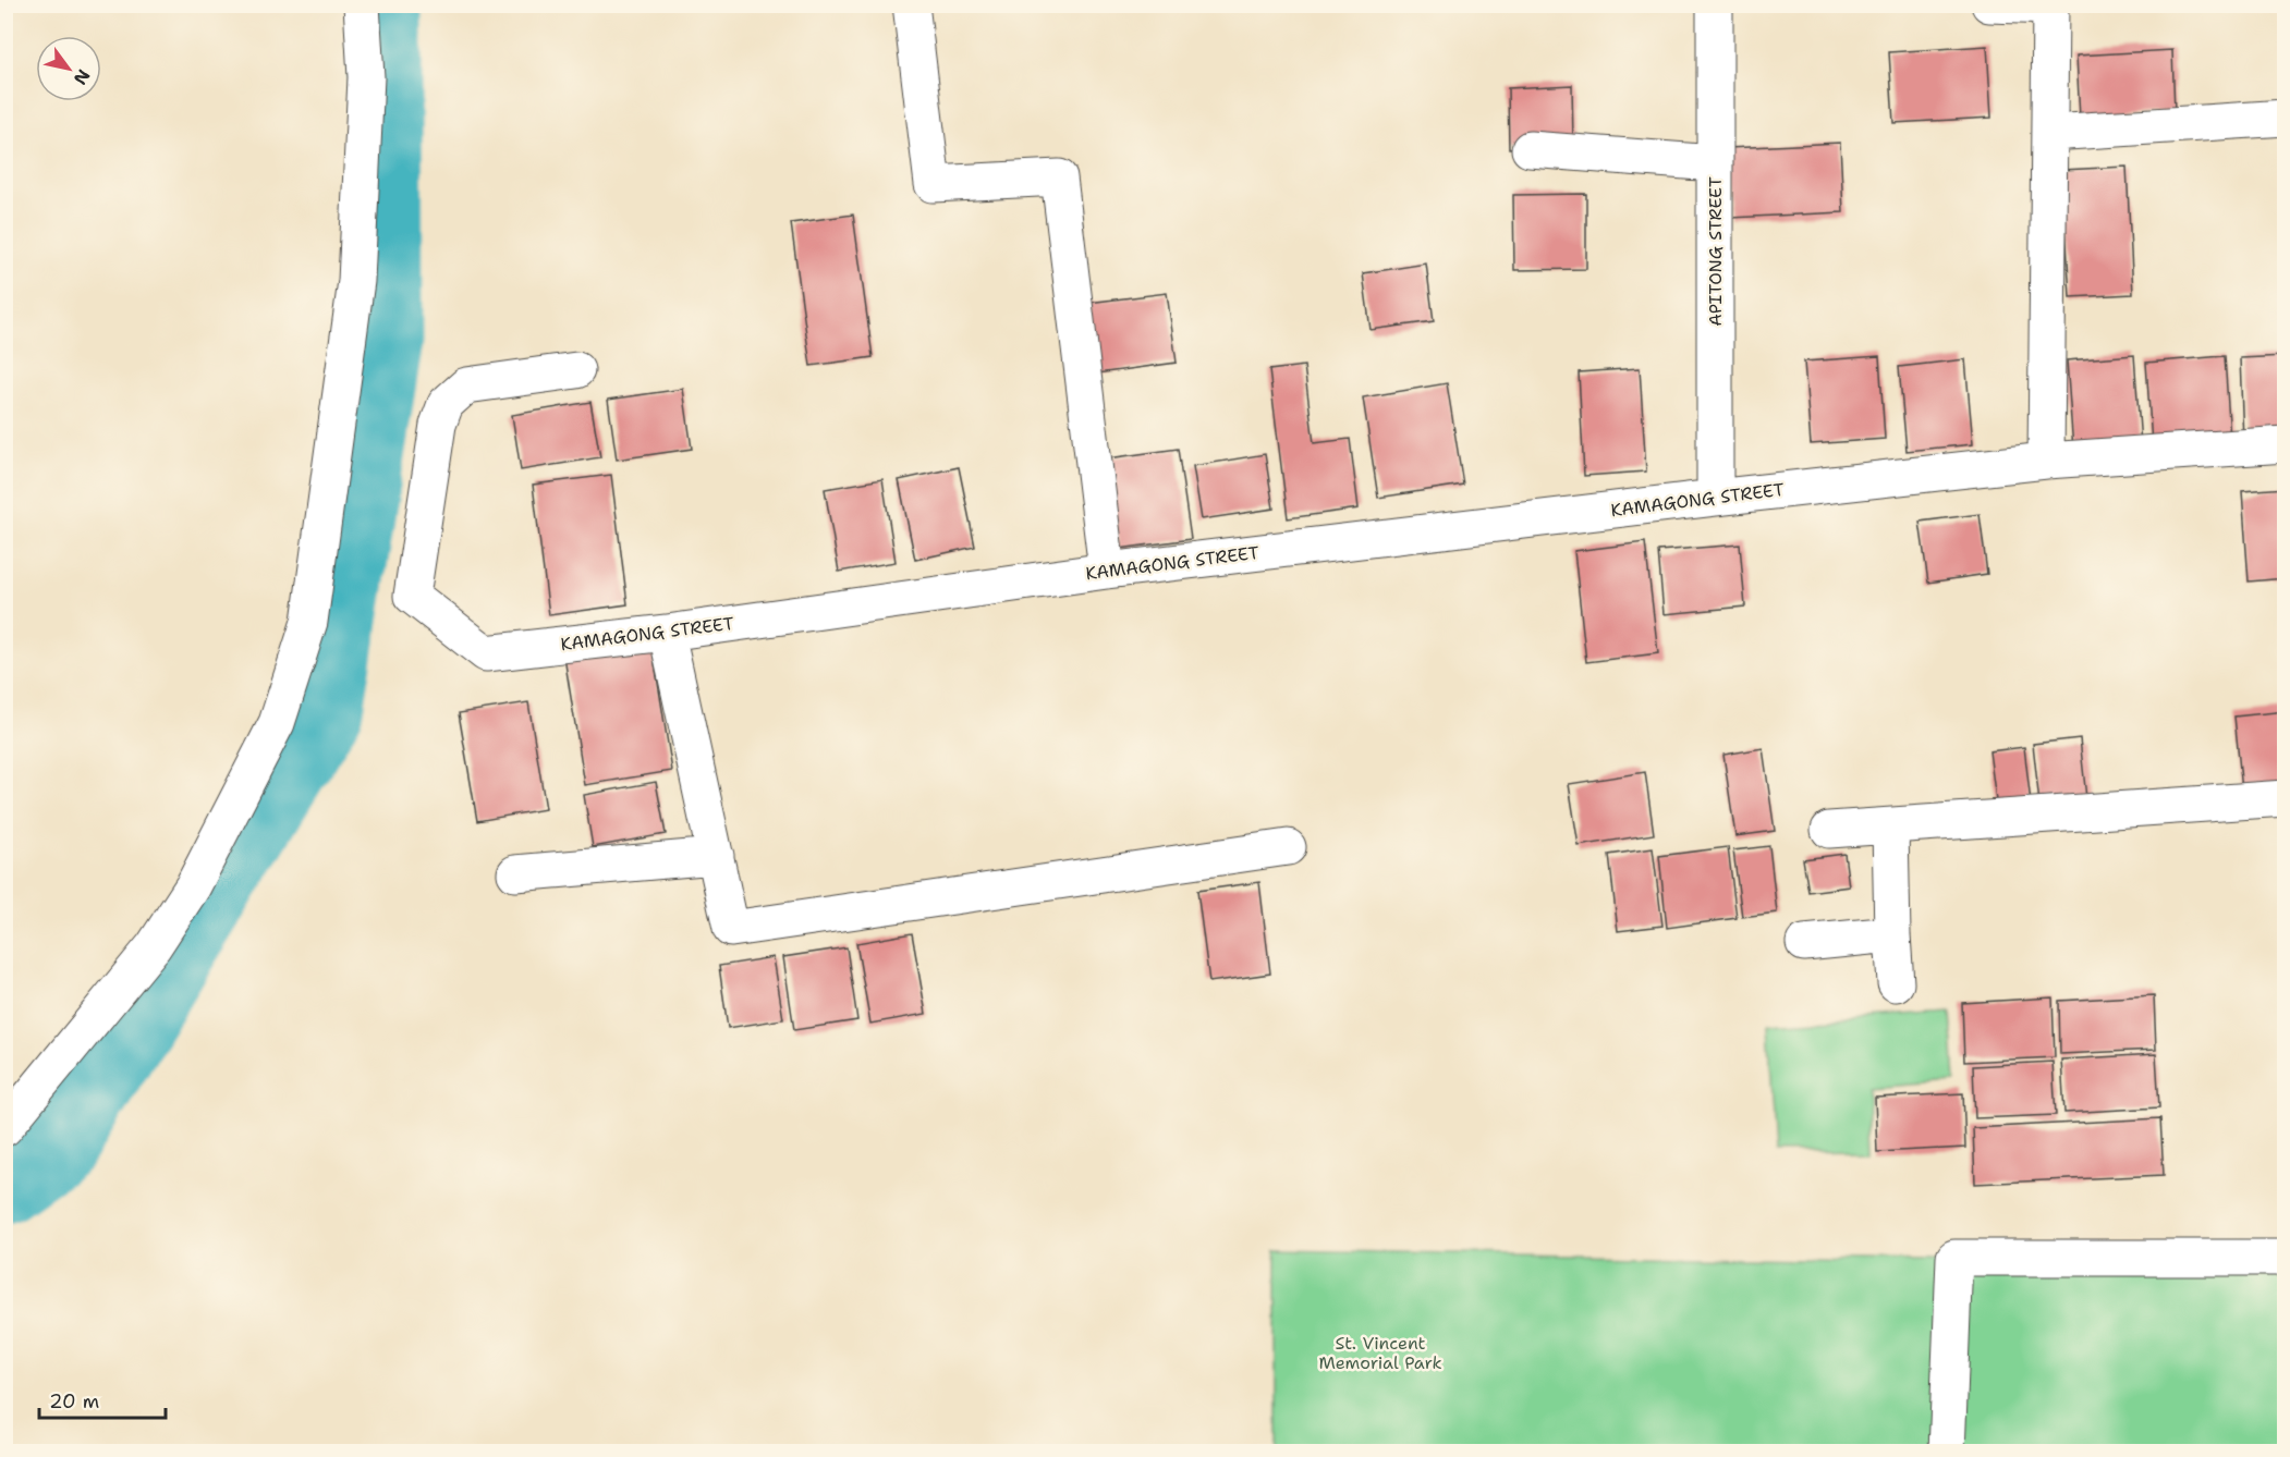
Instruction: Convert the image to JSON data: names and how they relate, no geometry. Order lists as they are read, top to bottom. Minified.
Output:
{"streets":{"street":["APITONG STREET","KAMAGONG STREET"]},"crossings":[["APITONG STREET","KAMAGONG STREET"]],"parks":["St. Vincent Memorial Park"],"scale_bar":"20 m","north":"bottom right"}
